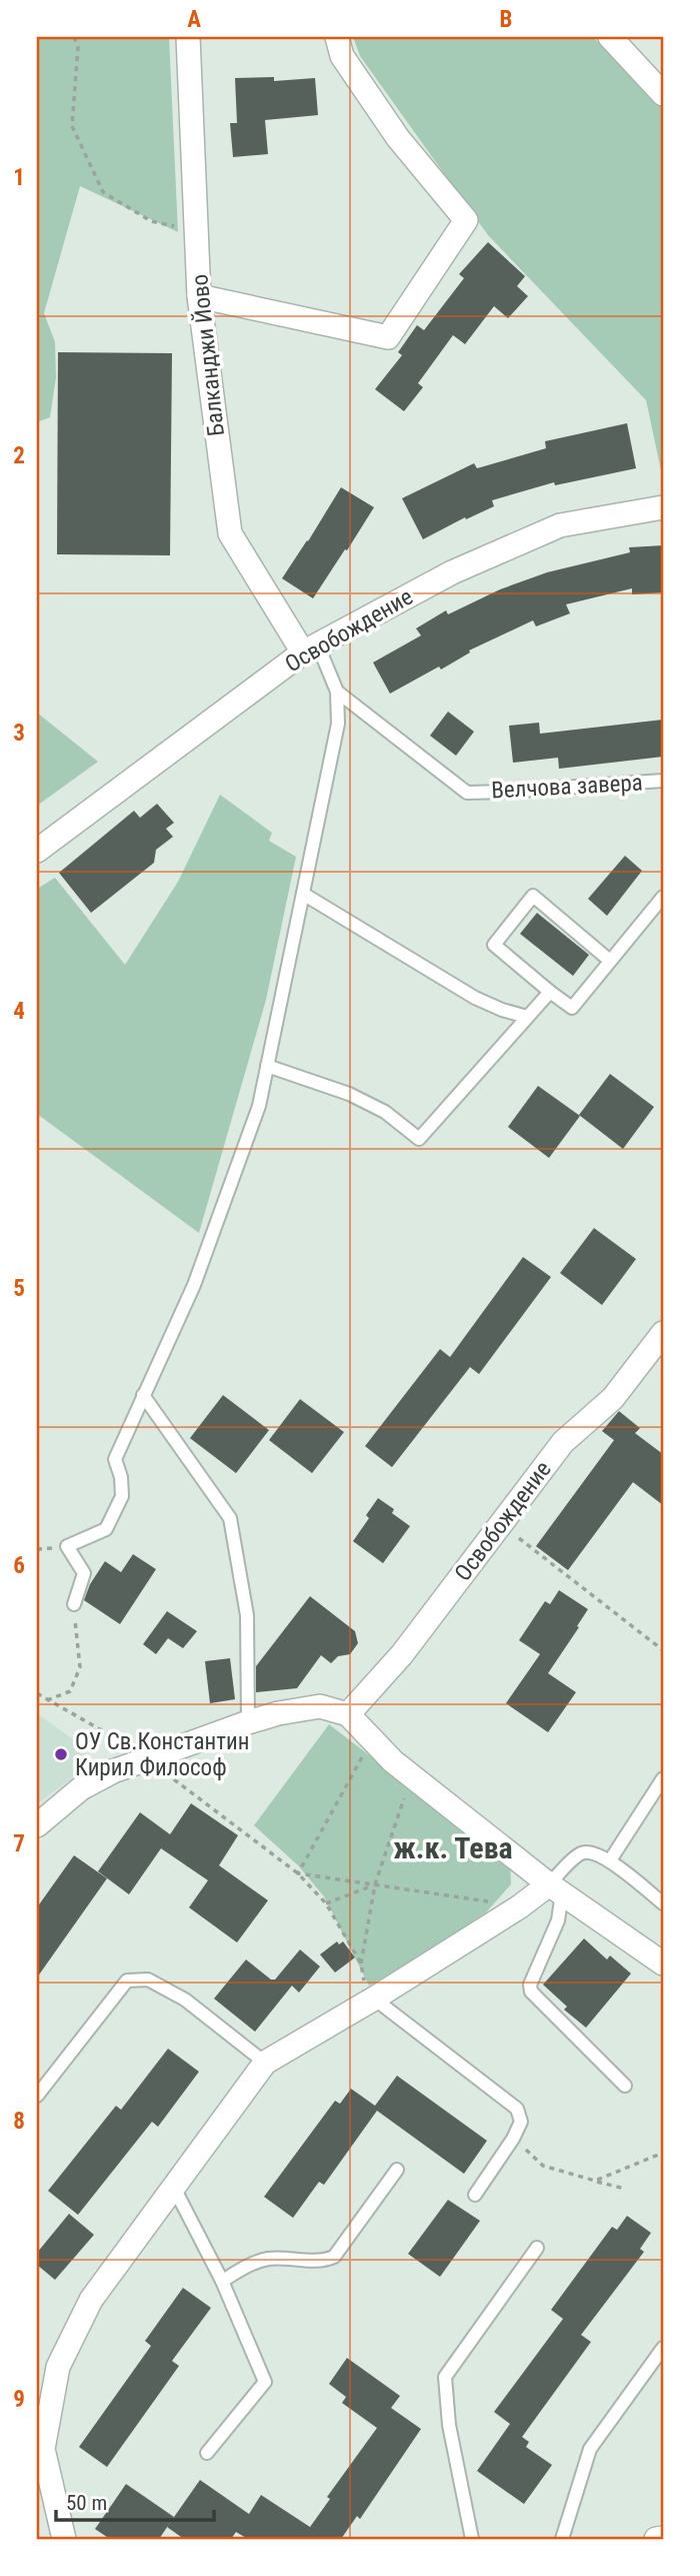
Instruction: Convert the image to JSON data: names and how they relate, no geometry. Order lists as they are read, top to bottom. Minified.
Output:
{"streets":{"street":["Балканджи Йово","Освобождение"],"lane":["Велчова завера"]},"crossings":[["Балканджи Йово","Освобождение"]],"districts":["ж.к. Тева"],"places":["ОУ Св.Константин Кирил Философ"],"scale_bar":"50 m","grid":{"columns":["A","B"],"rows":["1","2","3","4","5","6","7","8","9"]}}
